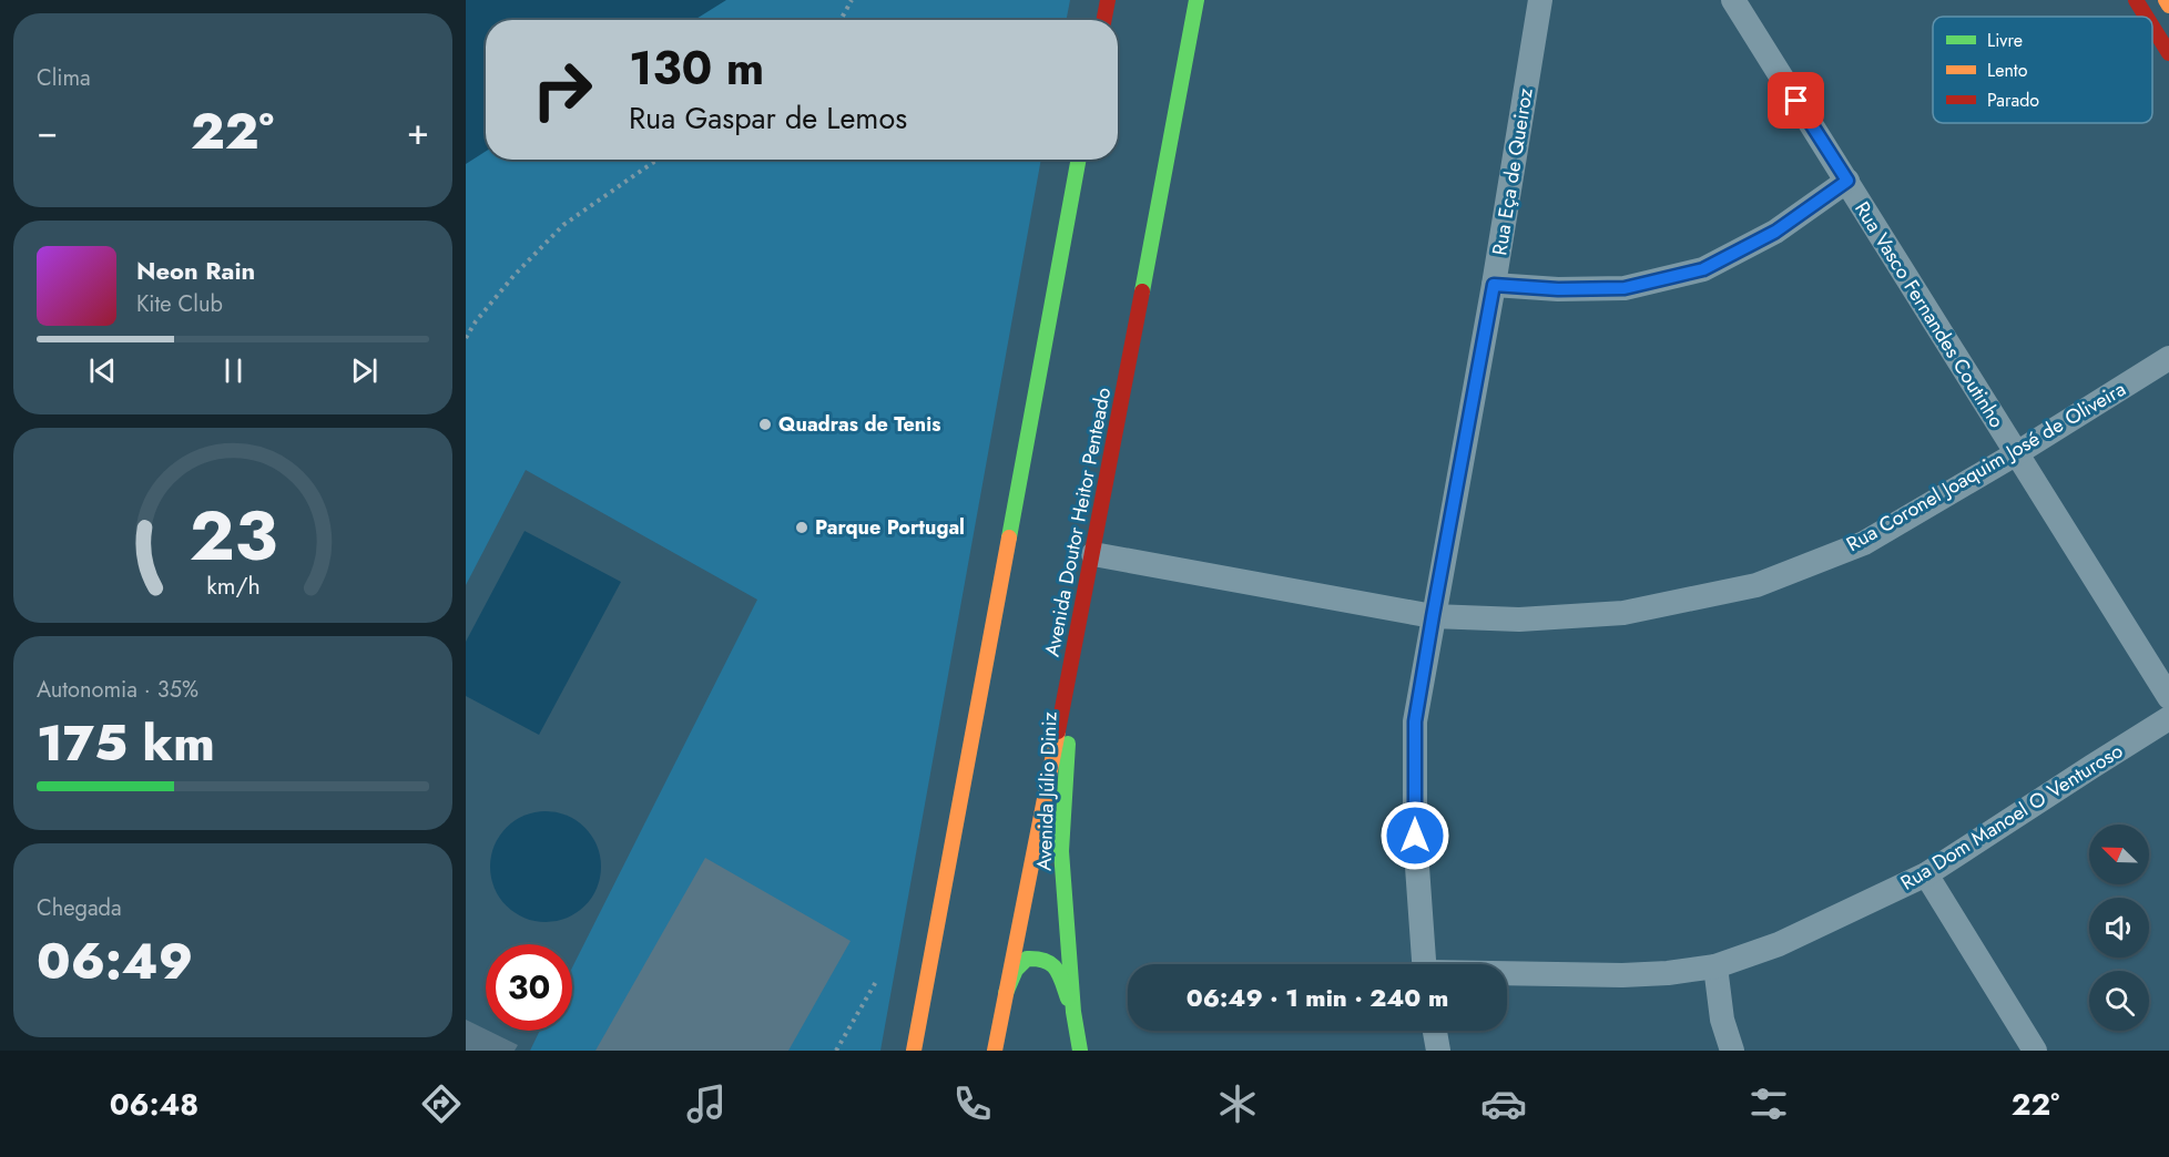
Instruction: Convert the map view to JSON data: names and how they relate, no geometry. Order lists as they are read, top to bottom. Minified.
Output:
{"streets":{"main road":["Avenida Doutor Heitor Penteado","Avenida Júlio Diniz"],"street":["Rua Eça de Queiroz","Rua Vasco Fernandes Coutinho","Rua Coronel Joaquim José de Oliveira","Rua Dom Manoel O Venturoso"]},"crossings":[["Rua Eça de Queiroz","Rua Coronel Joaquim José de Oliveira"],["Rua Vasco Fernandes Coutinho","Rua Coronel Joaquim José de Oliveira"],["Rua Coronel Joaquim José de Oliveira","Avenida Doutor Heitor Penteado"],["Avenida Doutor Heitor Penteado","Avenida Júlio Diniz"]],"places":["Quadras de Tenis","Parque Portugal"],"legend":["Livre","Lento","Parado"],"north":"top left","page":{"tile":["Clima",["Autonomia · 35%","175 km"],["Chegada","06:49"]],"turn":["130 m","Rua Gaspar de Lemos"],"heat":["−","22°","+"],"song":["Neon Rain","Kite Club"],"limit":"30","trip":"06:49 · 1 min · 240 m","tabs":["06:48","22°"],"gauge":["23","km/h"]}}
